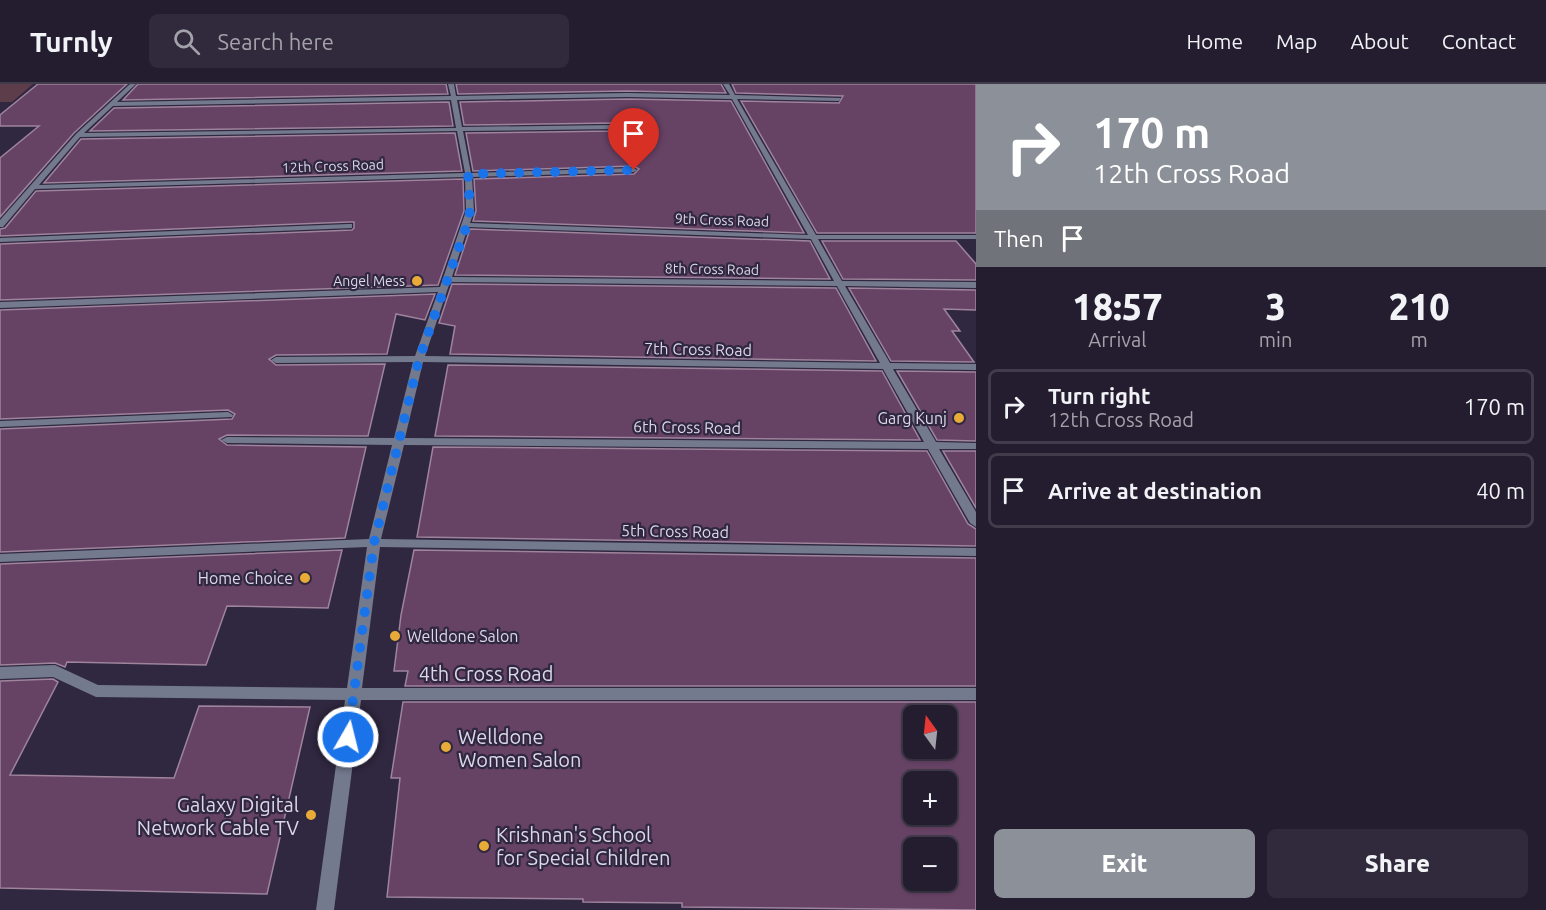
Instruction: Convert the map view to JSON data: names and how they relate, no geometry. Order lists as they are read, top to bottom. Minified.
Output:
{"streets":{"street":["12th Cross Road","9th Cross Road","8th Cross Road","7th Cross Road","6th Cross Road","5th Cross Road","4th Cross Road"]},"places":["Angel Mess","Garg Kunj","Home Choice","Welldone Salon","Welldone Women Salon","Galaxy Digital Network Cable TV","Krishnan's School for Special Children"],"north":"top","page":{"header":"Turnly","search":"Search here","nav":["Home","Map","About","Contact"],"turn":["170 m","12th Cross Road"],"then":"Then","eta":["18:57","Arrival","3","min","210","m"],"list":[{"name":"Turn right","note":"12th Cross Road","value":"170 m"},{"name":"Arrive at destination","value":"40 m"}],"map_buttons":["+","−"],"buttons":["Exit","Share"]}}
